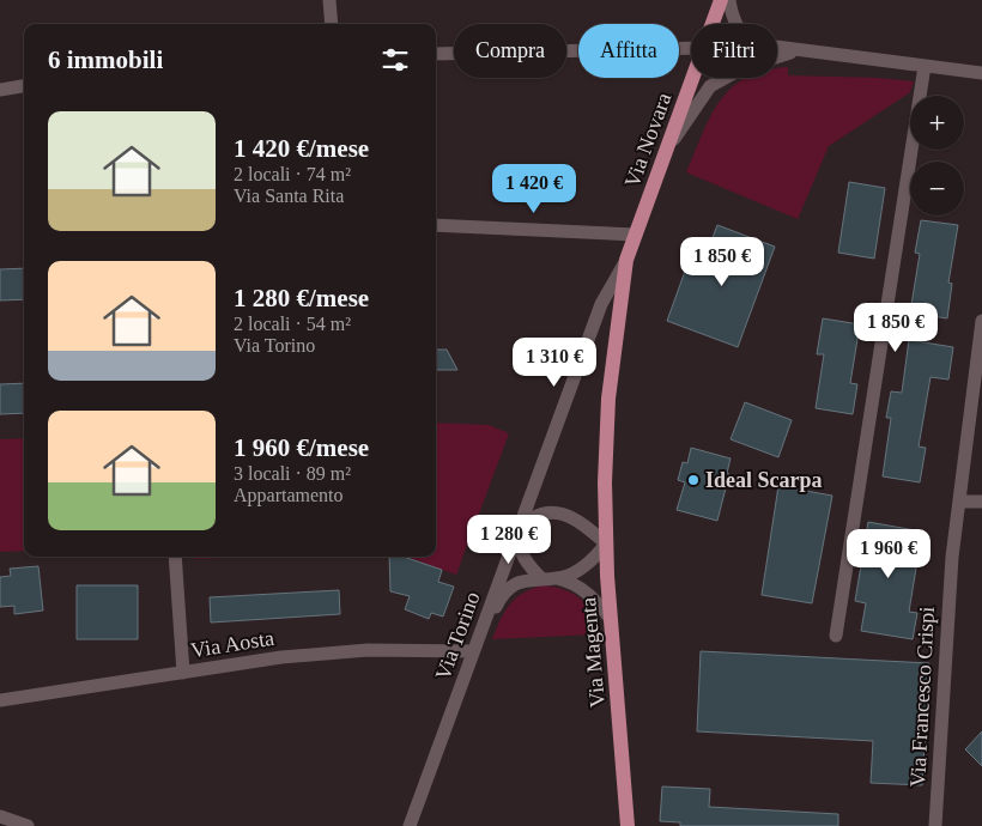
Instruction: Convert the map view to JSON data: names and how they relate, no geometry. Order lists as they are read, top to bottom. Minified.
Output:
{"streets":{"main road":["Via Novara","Via Magenta"],"street":["Via Torino","Via Aosta","Via Francesco Crispi"]},"crossings":[["Via Novara","Via Torino"],["Via Novara","Via Magenta"],["Via Torino","Via Aosta"],["Via Torino","Via Magenta"]],"places":["Ideal Scarpa"],"page":{"chip":["Compra","Affitta","Filtri"],"heading":"6 immobili","map_buttons":["+","−"],"list":[{"name":"1 420 €/mese","note":"2 locali · 74 m² · Via Santa Rita"},{"name":"1 280 €/mese","note":"2 locali · 54 m² · Via Torino"},{"name":"1 960 €/mese","note":"3 locali · 89 m² · Appartamento"}],"price":["1 420 €","1 850 €","1 850 €","1 310 €","1 280 €","1 960 €"]}}
